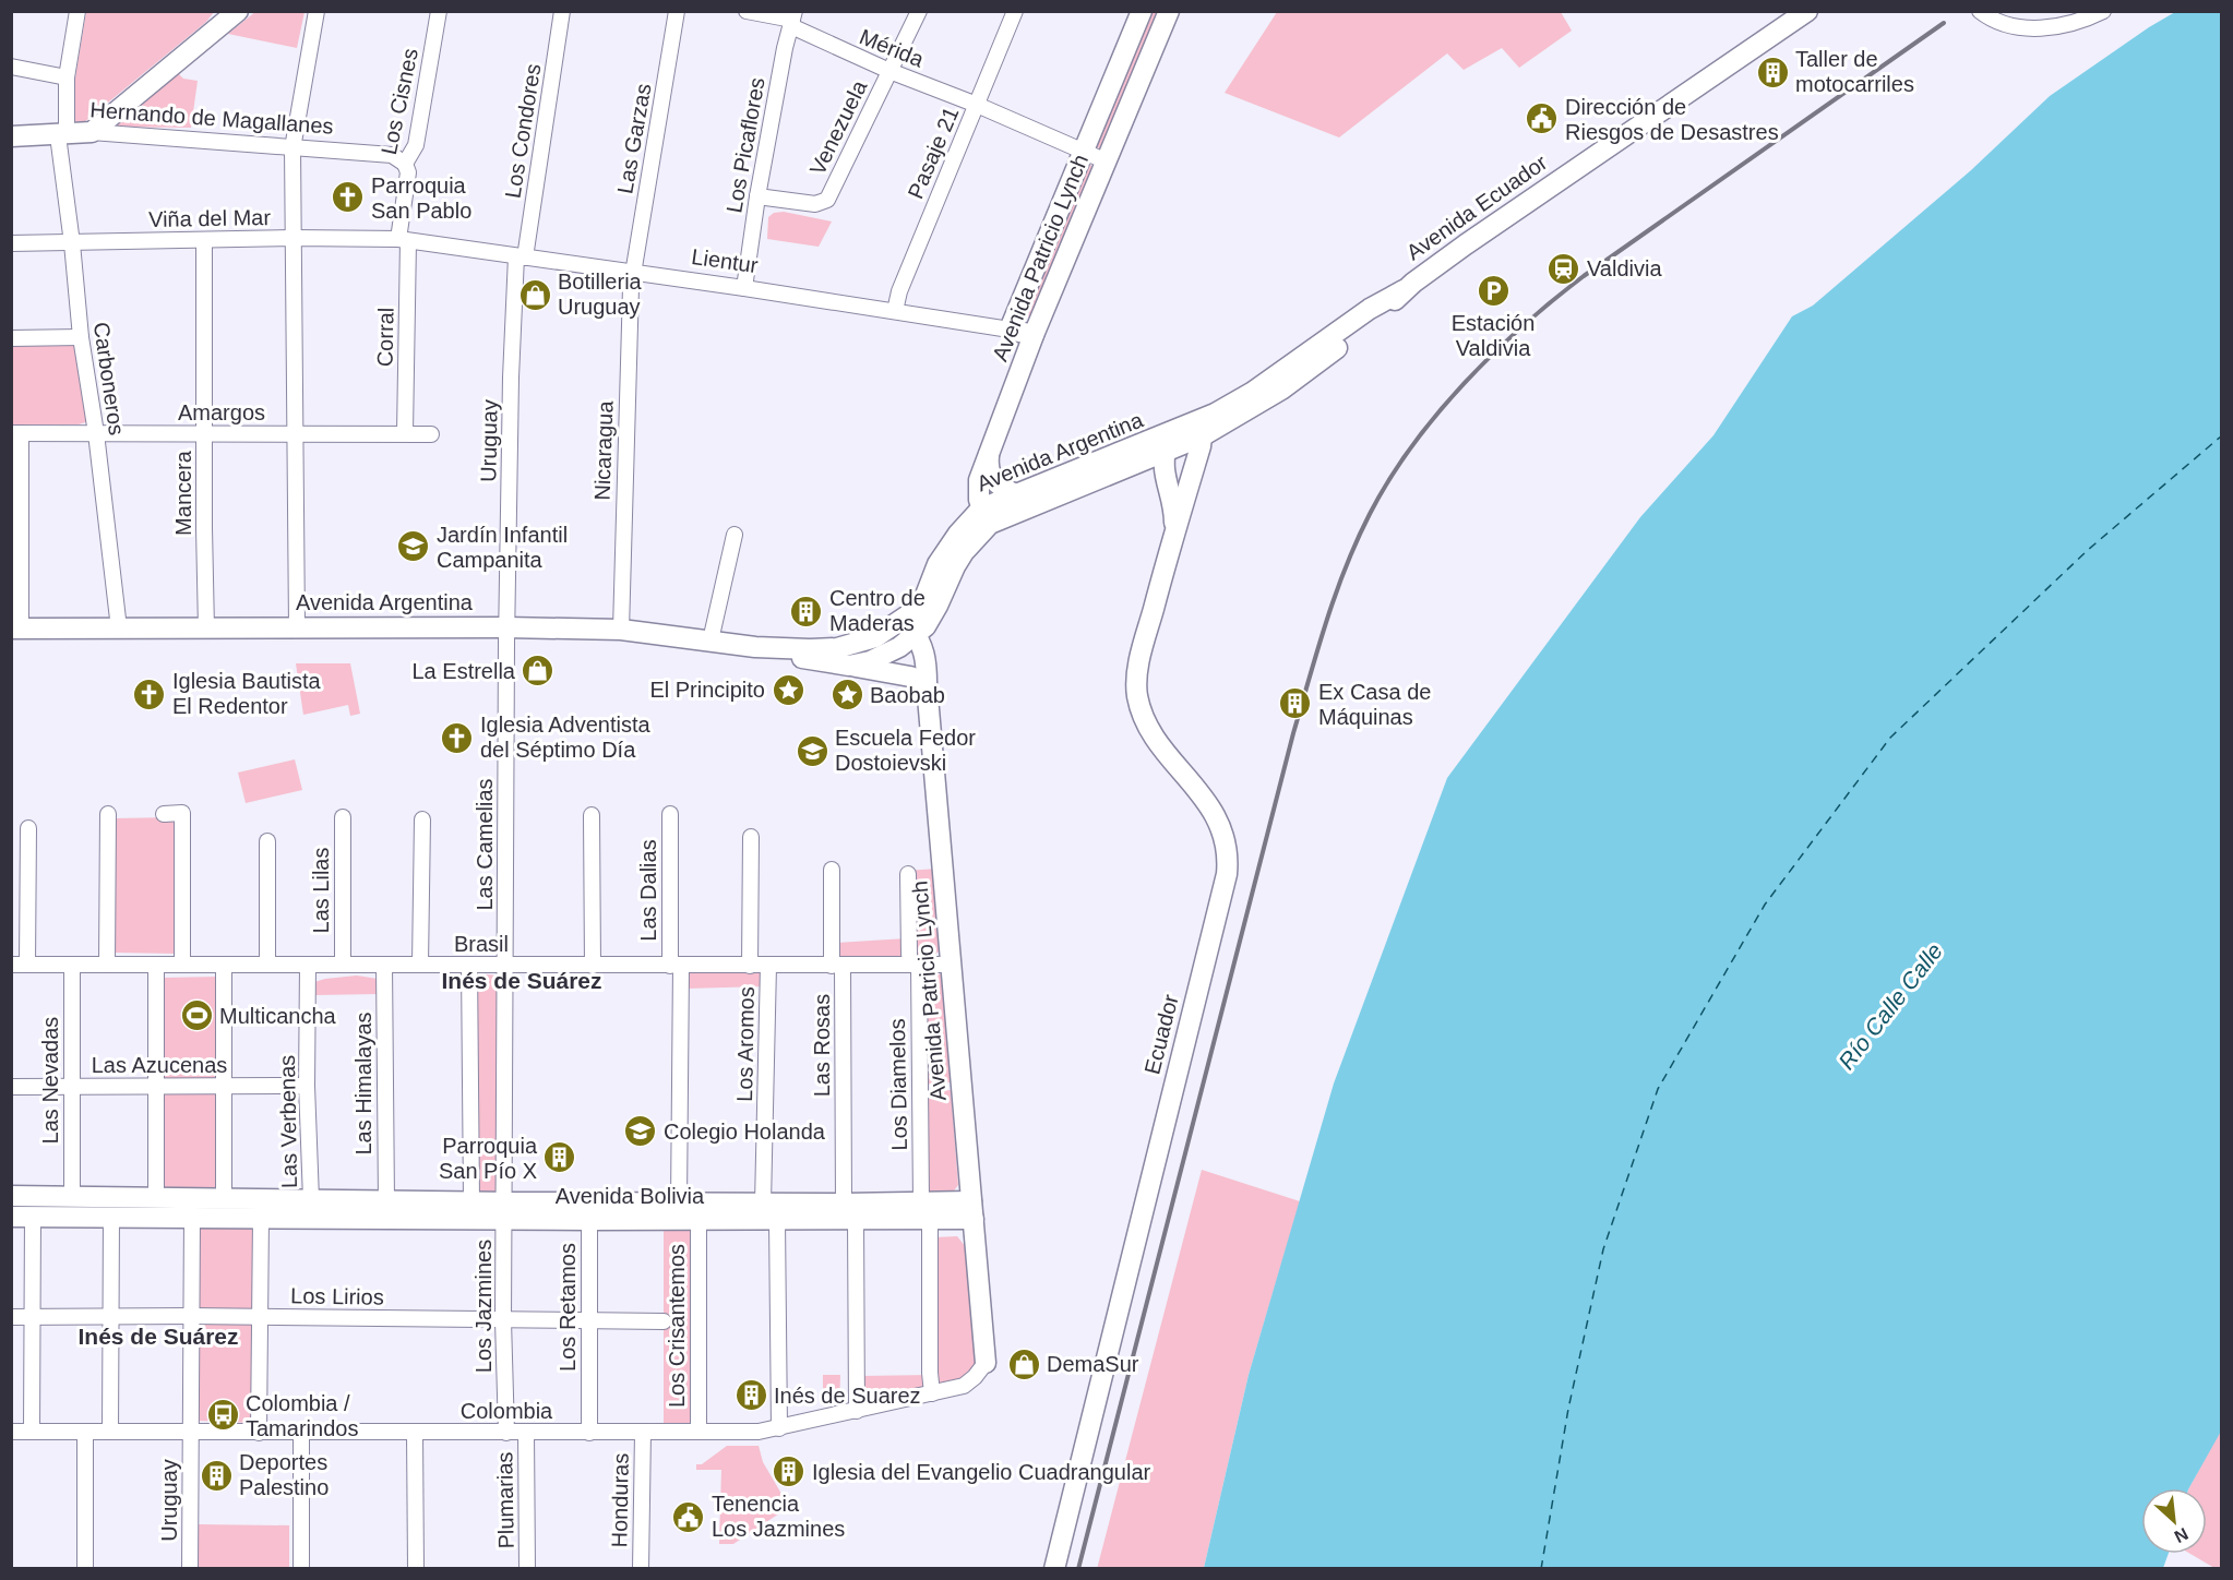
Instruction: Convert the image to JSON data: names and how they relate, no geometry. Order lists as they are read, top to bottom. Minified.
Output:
{"streets":{"main road":["Hernando de Magallanes","Avenida Ecuador","Avenida Patricio Lynch","Lientur","Avenida Argentina","Ecuador","Avenida Bolivia"],"street":["Mérida","Los Cisnes","Venezuela","Los Condores","Las Garzas","Los Picaflores","Pasaje 21","Viña del Mar","Corral","Carboneros","Amargos","Uruguay","Nicaragua","Mancera","Las Camelias","Las Lilas","Las Dalias","Brasil","Los Aromos","Las Rosas","Las Azucenas","Las Nevadas","Las Himalayas","Los Diamelos","Las Verbenas","Los Lirios","Los Jazmines","Los Retamos","Los Crisantemos","Colombia","Plumarias","Honduras"]},"crossings":[["Mérida","Venezuela"],["Mérida","Los Picaflores"],["Mérida","Pasaje 21"],["Mérida","Avenida Patricio Lynch"],["Los Cisnes","Hernando de Magallanes"],["Los Cisnes","Viña del Mar"],["Los Cisnes","Lientur"],["Los Cisnes","Corral"],["Hernando de Magallanes","Carboneros"],["Venezuela","Los Picaflores"],["Los Condores","Lientur"],["Los Condores","Uruguay"],["Las Garzas","Lientur"],["Las Garzas","Nicaragua"],["Los Picaflores","Lientur"],["Pasaje 21","Lientur"],["Avenida Ecuador","Ecuador"],["Viña del Mar","Lientur"],["Viña del Mar","Corral"],["Viña del Mar","Carboneros"],["Viña del Mar","Mancera"],["Avenida Patricio Lynch","Lientur"],["Avenida Patricio Lynch","Avenida Argentina"],["Avenida Patricio Lynch","Brasil"],["Avenida Patricio Lynch","Avenida Bolivia"],["Avenida Patricio Lynch","Colombia"],["Lientur","Corral"],["Lientur","Uruguay"],["Lientur","Nicaragua"],["Corral","Amargos"],["Carboneros","Amargos"],["Carboneros","Avenida Argentina"],["Amargos","Mancera"],["Uruguay","Avenida Argentina"],["Uruguay","Las Camelias"],["Uruguay","Avenida Bolivia"],["Uruguay","Los Lirios"],["Uruguay","Colombia"],["Nicaragua","Avenida Argentina"],["Avenida Argentina","Mancera"],["Avenida Argentina","Las Camelias"],["Avenida Argentina","Ecuador"],["Las Camelias","Brasil"],["Las Camelias","Avenida Bolivia"],["Las Camelias","Los Jazmines"],["Las Lilas","Brasil"],["Las Dalias","Brasil"],["Las Dalias","Avenida Bolivia"],["Brasil","Los Aromos"],["Brasil","Las Rosas"],["Brasil","Las Nevadas"],["Brasil","Las Himalayas"],["Brasil","Los Diamelos"],["Brasil","Las Verbenas"],["Los Aromos","Avenida Bolivia"],["Las Rosas","Avenida Bolivia"],["Las Azucenas","Las Nevadas"],["Las Azucenas","Las Verbenas"],["Las Nevadas","Avenida Bolivia"],["Las Himalayas","Avenida Bolivia"],["Los Diamelos","Avenida Bolivia"],["Los Diamelos","Colombia"],["Las Verbenas","Avenida Bolivia"],["Avenida Bolivia","Los Jazmines"],["Avenida Bolivia","Los Retamos"],["Avenida Bolivia","Los Crisantemos"],["Los Lirios","Los Jazmines"],["Los Lirios","Los Retamos"],["Los Jazmines","Colombia"],["Los Retamos","Colombia"],["Los Crisantemos","Colombia"],["Colombia","Plumarias"],["Colombia","Honduras"]],"districts":["Inés de Suárez","Inés de Suárez"],"water":["Río Calle Calle"],"places":{"building":["Taller de motocarriles","Centro de Maderas","Ex Casa de Máquinas","Parroquia San Pío X","Inés de Suarez","Iglesia del Evangelio Cuadrangular","Deportes Palestino"],"public building":["Dirección de Riesgos de Desastres","Tenencia Los Jazmines"],"church":["Parroquia San Pablo","Iglesia Bautista El Redentor","Iglesia Adventista del Séptimo Día"],"station":["Valdivia"],"parking":["Estación Valdivia"],"shop":["Botilleria Uruguay","La Estrella","DemaSur"],"school or university":["Jardín Infantil Campanita","Escuela Fedor Dostoievski","Colegio Holanda"],"place":["El Principito","Baobab"],"sports":["Multicancha"],"bus stop":["Colombia / Tamarindos"]},"north":"bottom right"}
